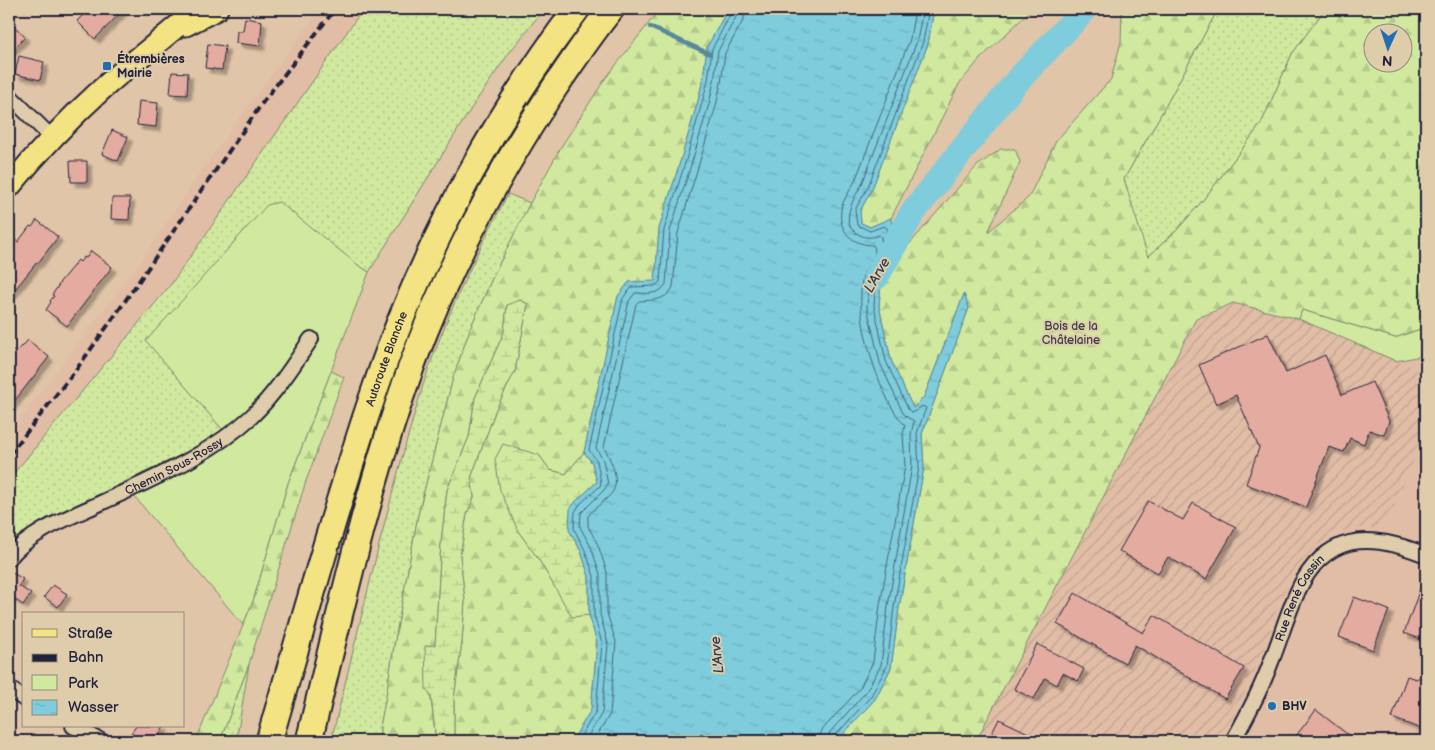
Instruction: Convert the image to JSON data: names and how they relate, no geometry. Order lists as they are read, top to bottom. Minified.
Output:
{"streets":{"highway":["Autoroute Blanche"],"street":["Chemin Sous-Rossy","Rue René Cassin"]},"water":["L'Arve"],"parks":["Bois de la Châtelaine"],"places":{"transit":["Étrembières Mairie"],"other":["BHV"]},"legend":["Straße","Bahn","Park","Wasser"],"north":"bottom"}
